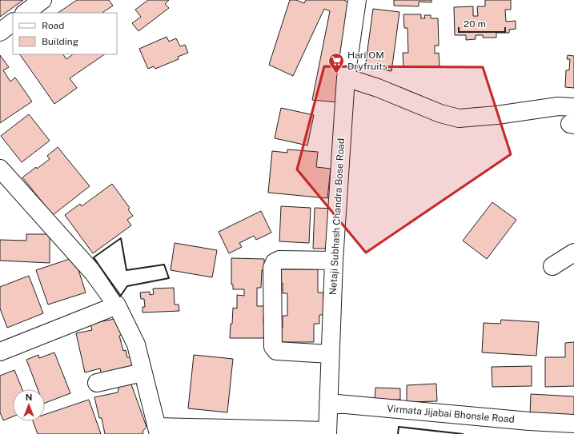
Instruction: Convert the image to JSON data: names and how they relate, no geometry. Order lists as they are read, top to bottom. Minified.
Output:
{"streets":{"street":["Netaji Subhash Chandra Bose Road","Virmata Jijabai Bhonsle Road"]},"crossings":[["Netaji Subhash Chandra Bose Road","Virmata Jijabai Bhonsle Road"]],"places":{"supermarket":["Hari OM Dryfruits"]},"legend":["Road","Building"],"scale_bar":"20 m","north":"top"}
